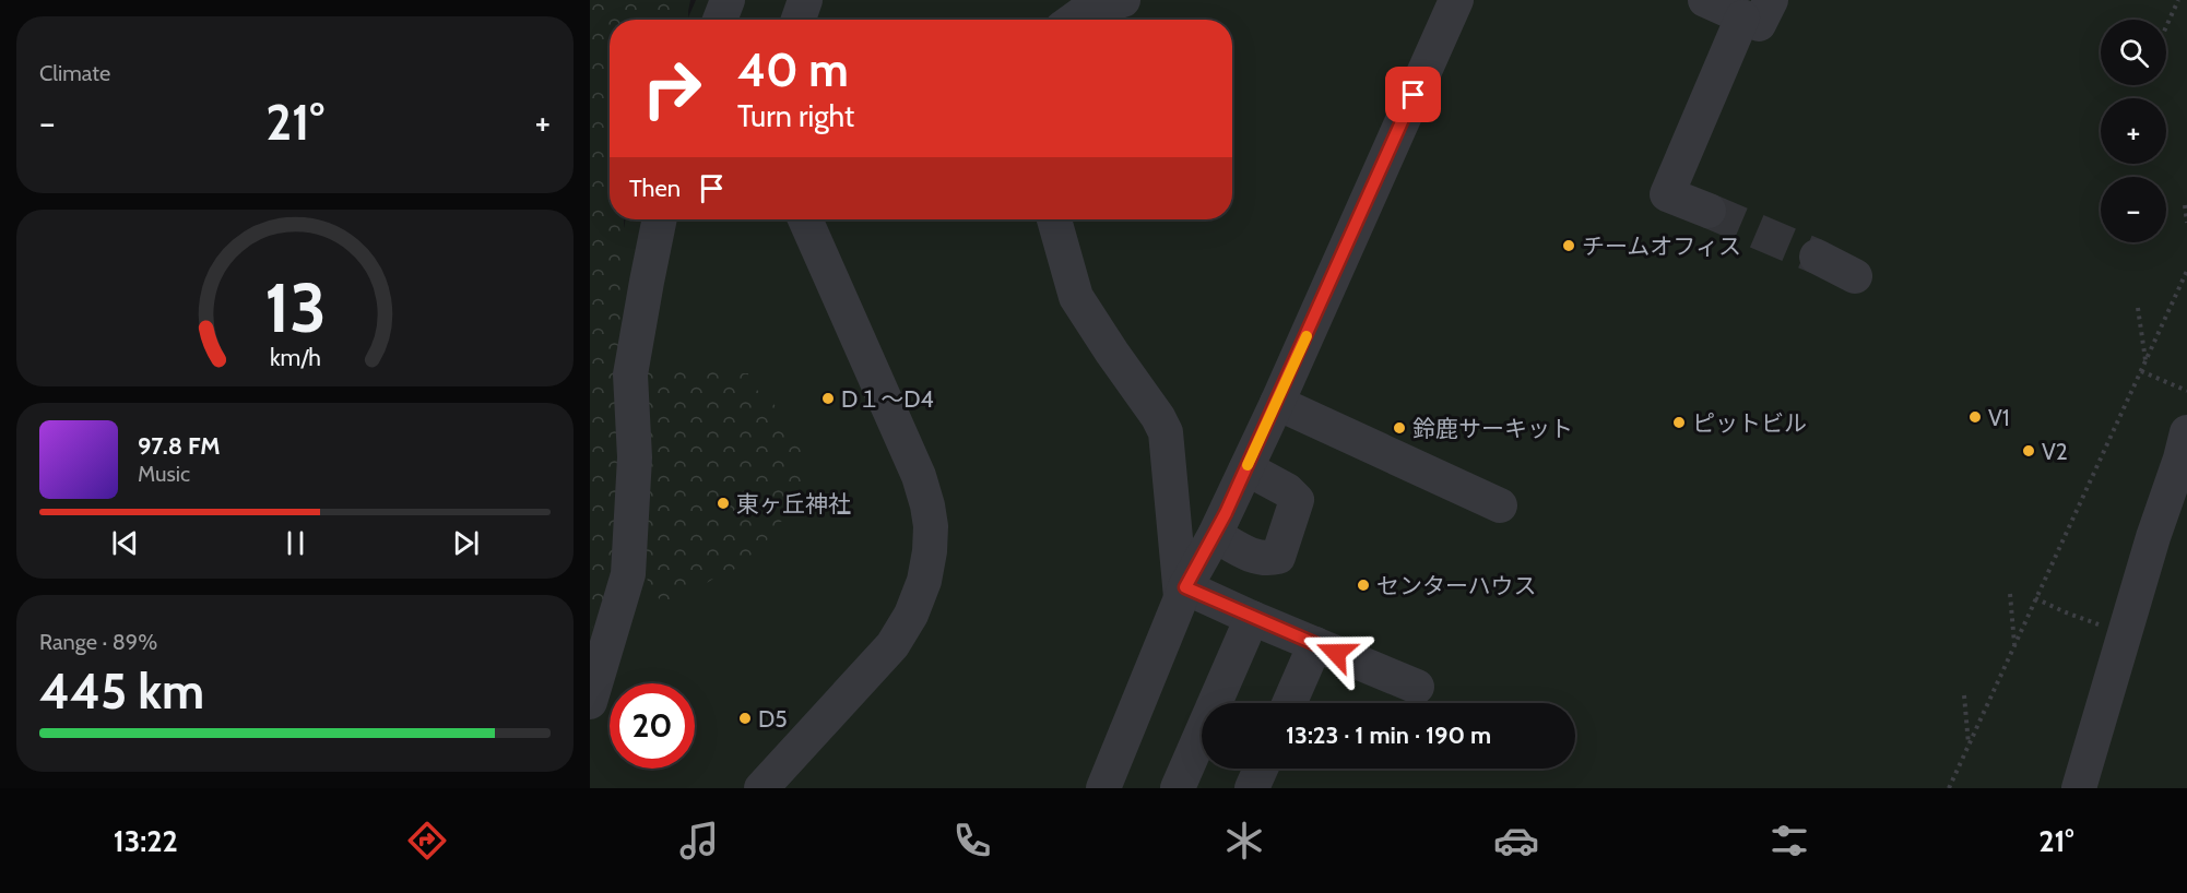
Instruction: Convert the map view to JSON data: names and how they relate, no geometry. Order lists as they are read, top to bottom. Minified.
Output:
{"places":["チームオフィス","D１～D4","V1","ピットビル","鈴鹿サーキット","V2","東ヶ丘神社","センターハウス","D5"],"page":{"tile":["Climate",["Range · 89%","445 km"]],"map_buttons":["+","−"],"turn":["40 m","Turn right"],"heat":["−","21°","+"],"then":"Then","song":["97.8 FM","Music"],"limit":"20","trip":"13:23 · 1 min · 190 m","tabs":["13:22","21°"],"gauge":["13","km/h"]}}
